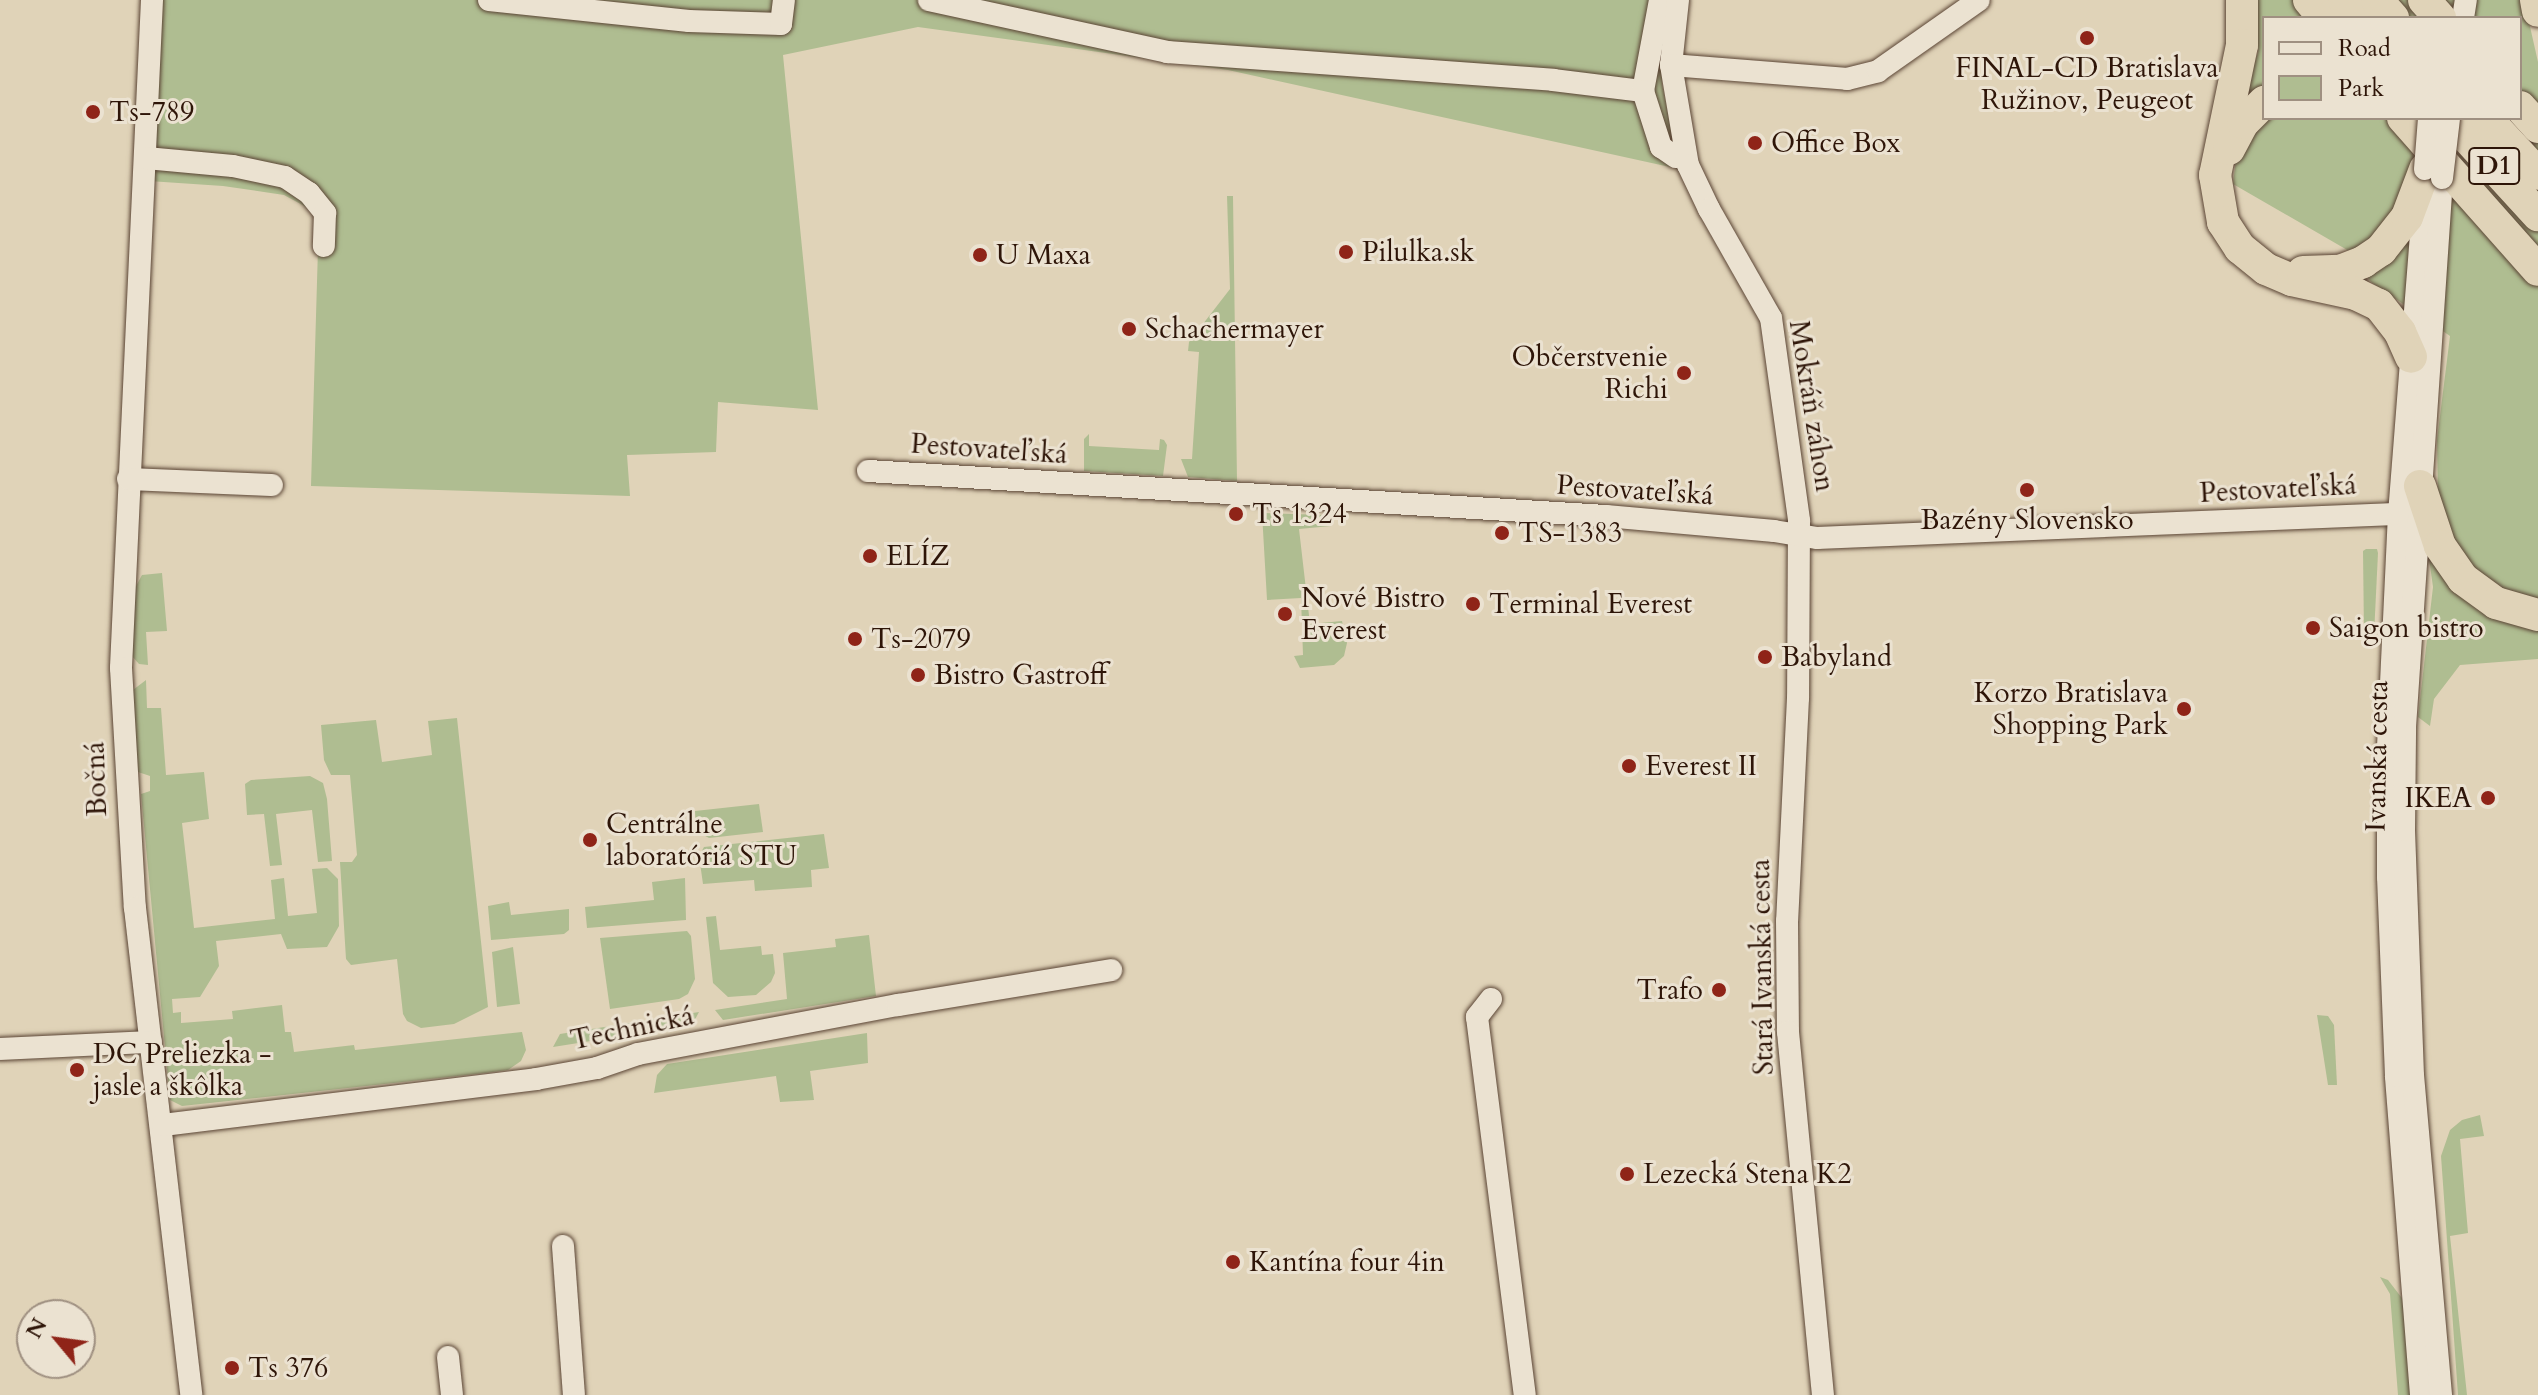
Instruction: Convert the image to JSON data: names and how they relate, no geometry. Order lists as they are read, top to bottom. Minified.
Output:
{"streets":{"highway":["D1"],"street":["Mokráň záhon","Pestovateľská","Ivanská cesta","Bočná","Stará Ivanská cesta","Technická"]},"crossings":[["Mokráň záhon","Pestovateľská"],["Mokráň záhon","Stará Ivanská cesta"],["Pestovateľská","Ivanská cesta"],["Pestovateľská","Stará Ivanská cesta"],["Bočná","Technická"]],"places":["FINAL-CD Bratislava Ružinov, Peugeot","Ts-789","Office Box","Pilulka.sk","U Maxa","Schachermayer","Občerstvenie Richi","Bazény Slovensko","Ts 1324","TS-1383","ELÍZ","Terminal Everest","Nové Bistro Everest","Saigon bistro","Ts-2079","Babyland","Bistro Gastroff","Korzo Bratislava Shopping Park","Everest II","IKEA","Centrálne laboratóriá STU","Trafo","DC Preliezka - jasle a škôlka","Lezecká Stena K2","Kantína four 4in","Ts 376"],"legend":["Road","Park"],"north":"top left"}
